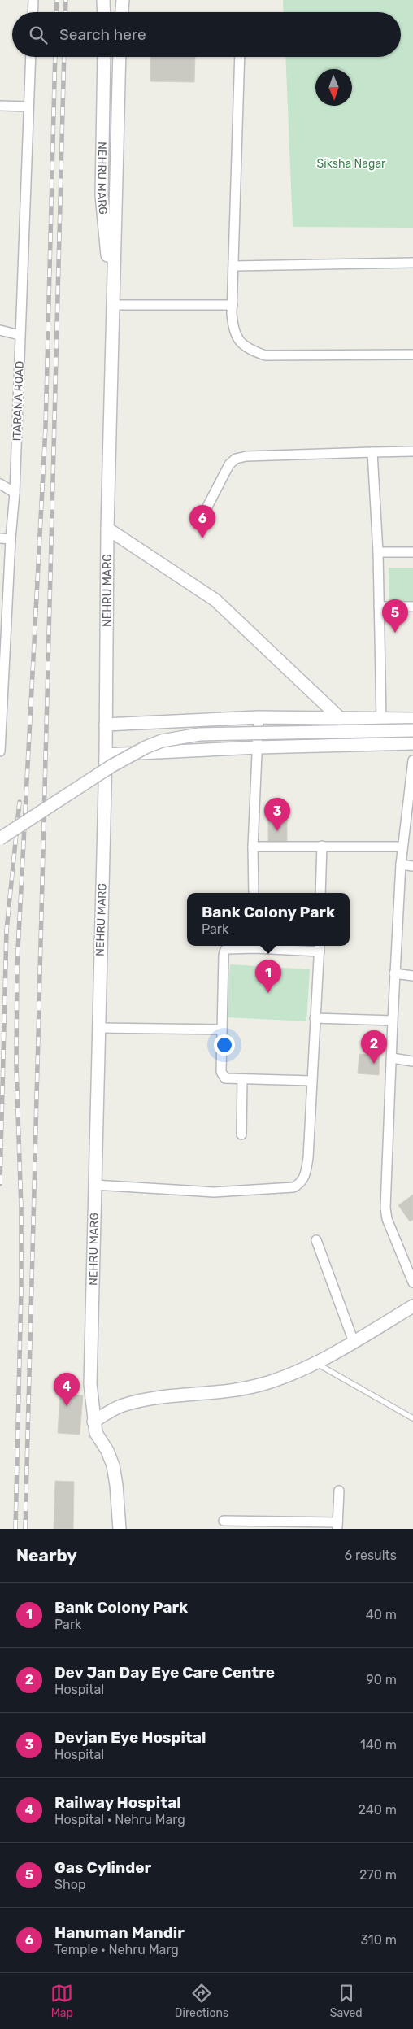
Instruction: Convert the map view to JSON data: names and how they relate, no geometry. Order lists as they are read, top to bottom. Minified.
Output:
{"streets":{"street":["NEHRU MARG","ITARANA ROAD"]},"parks":["Siksha Nagar"],"north":"bottom","page":{"search":"Search here","pins":["6","5","3","1","2","4"],"popup":["Bank Colony Park","Park"],"heading":["Nearby","6 results"],"list":[{"mark":"1","name":"Bank Colony Park","note":"Park","value":"40 m"},{"mark":"2","name":"Dev Jan Day Eye Care Centre","note":"Hospital","value":"90 m"},{"mark":"3","name":"Devjan Eye Hospital","note":"Hospital","value":"140 m"},{"mark":"4","name":"Railway Hospital","note":"Hospital · Nehru Marg","value":"240 m"},{"mark":"5","name":"Gas Cylinder","note":"Shop","value":"270 m"},{"mark":"6","name":"Hanuman Mandir","note":"Temple · Nehru Marg","value":"310 m"}],"nav":["Map","Directions","Saved"]}}
